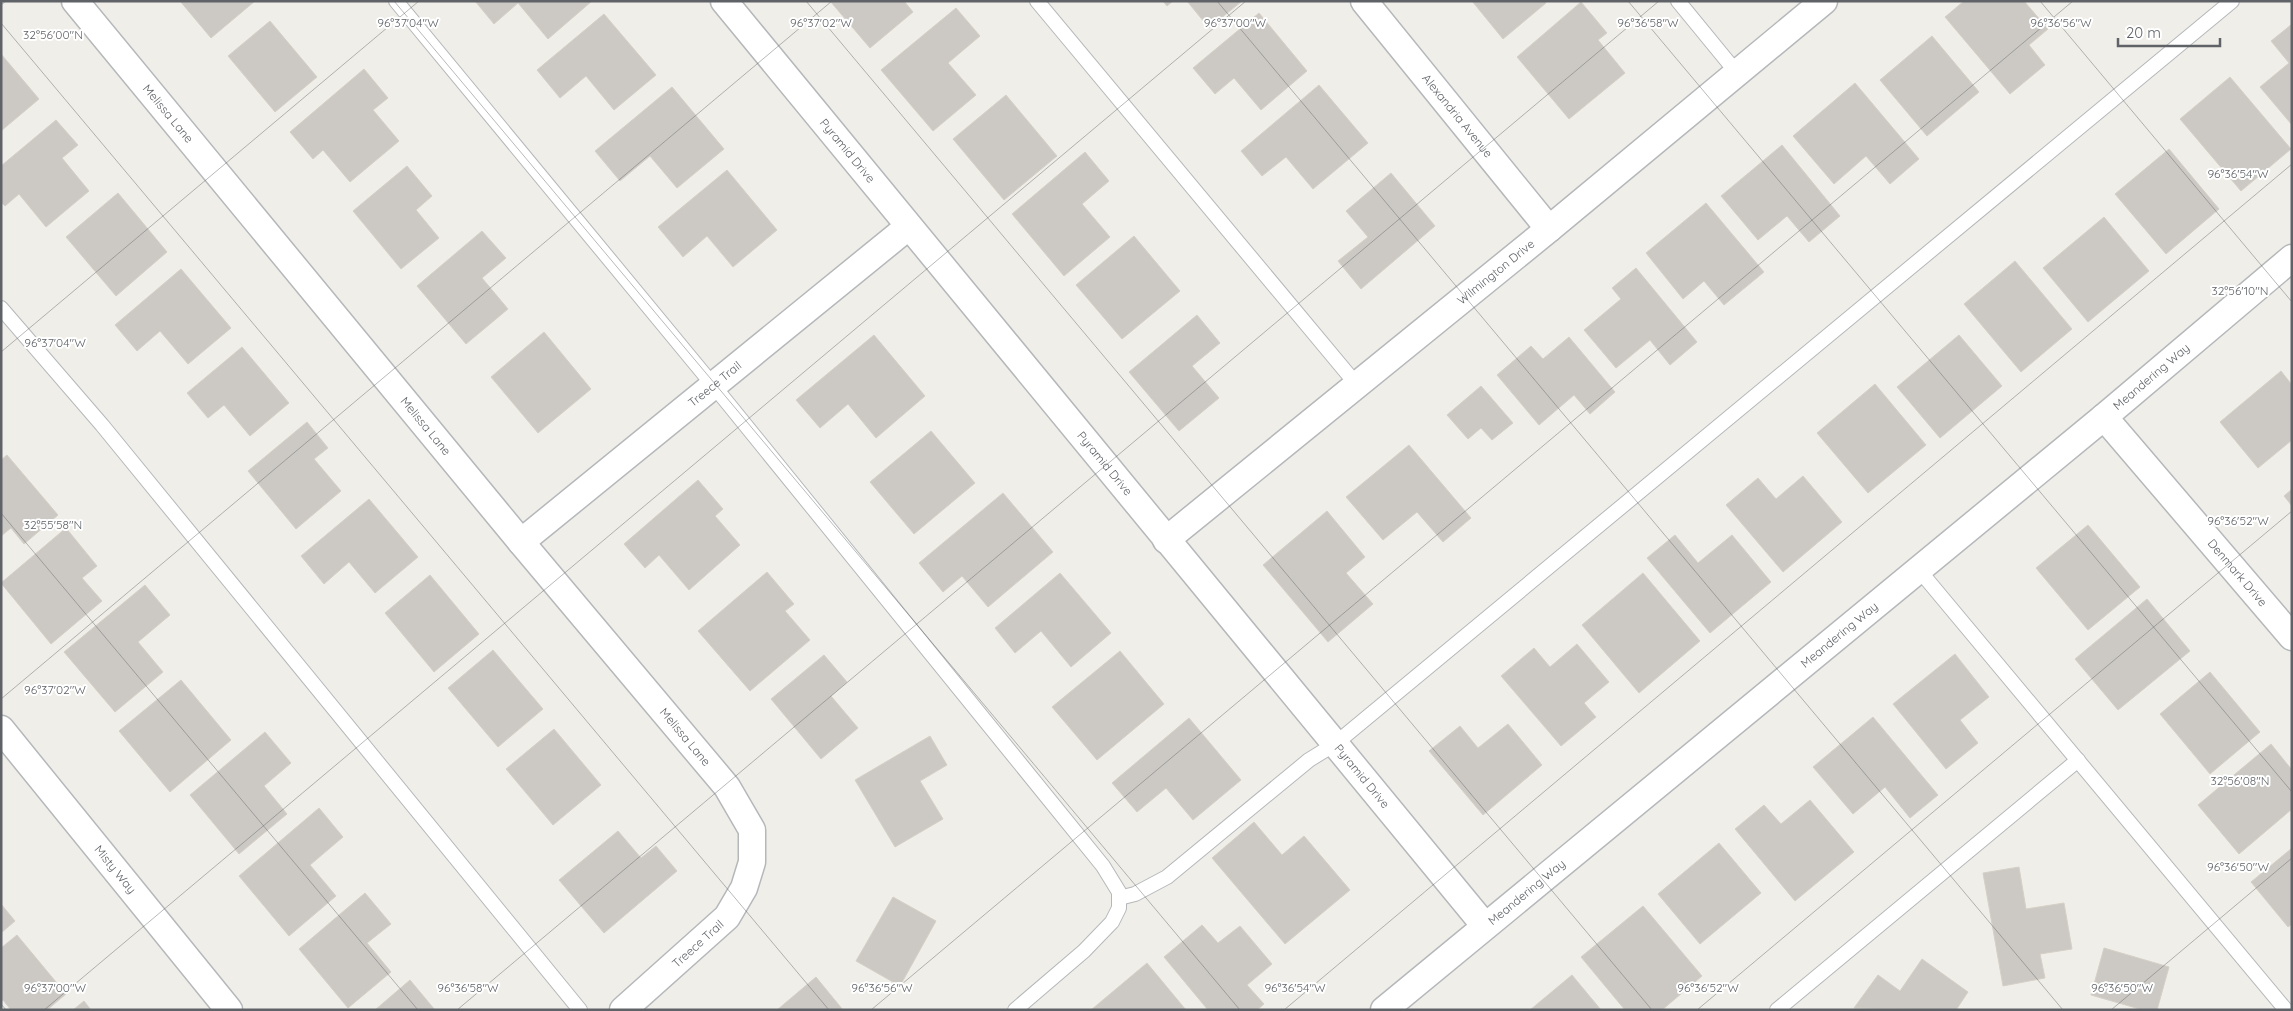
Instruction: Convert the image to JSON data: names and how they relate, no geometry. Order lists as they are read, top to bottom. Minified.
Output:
{"streets":{"street":["Melissa Lane","Alexandria Avenue","Pyramid Drive","Wilmington Drive","Meandering Way","Treece Trail","Denmark Drive","Misty Way"]},"crossings":[["Melissa Lane","Treece Trail"],["Alexandria Avenue","Wilmington Drive"],["Pyramid Drive","Wilmington Drive"],["Pyramid Drive","Meandering Way"],["Pyramid Drive","Treece Trail"],["Meandering Way","Denmark Drive"]],"scale_bar":"20 m","coordinates":["96°37'04\"W","96°37'02\"W","96°37'00\"W","96°36'58\"W","96°36'56\"W","32°56'00\"N","96°36'54\"W","32°56'10\"N","96°36'52\"W","32°55'58\"N","32°56'08\"N","96°36'50\"W"]}
